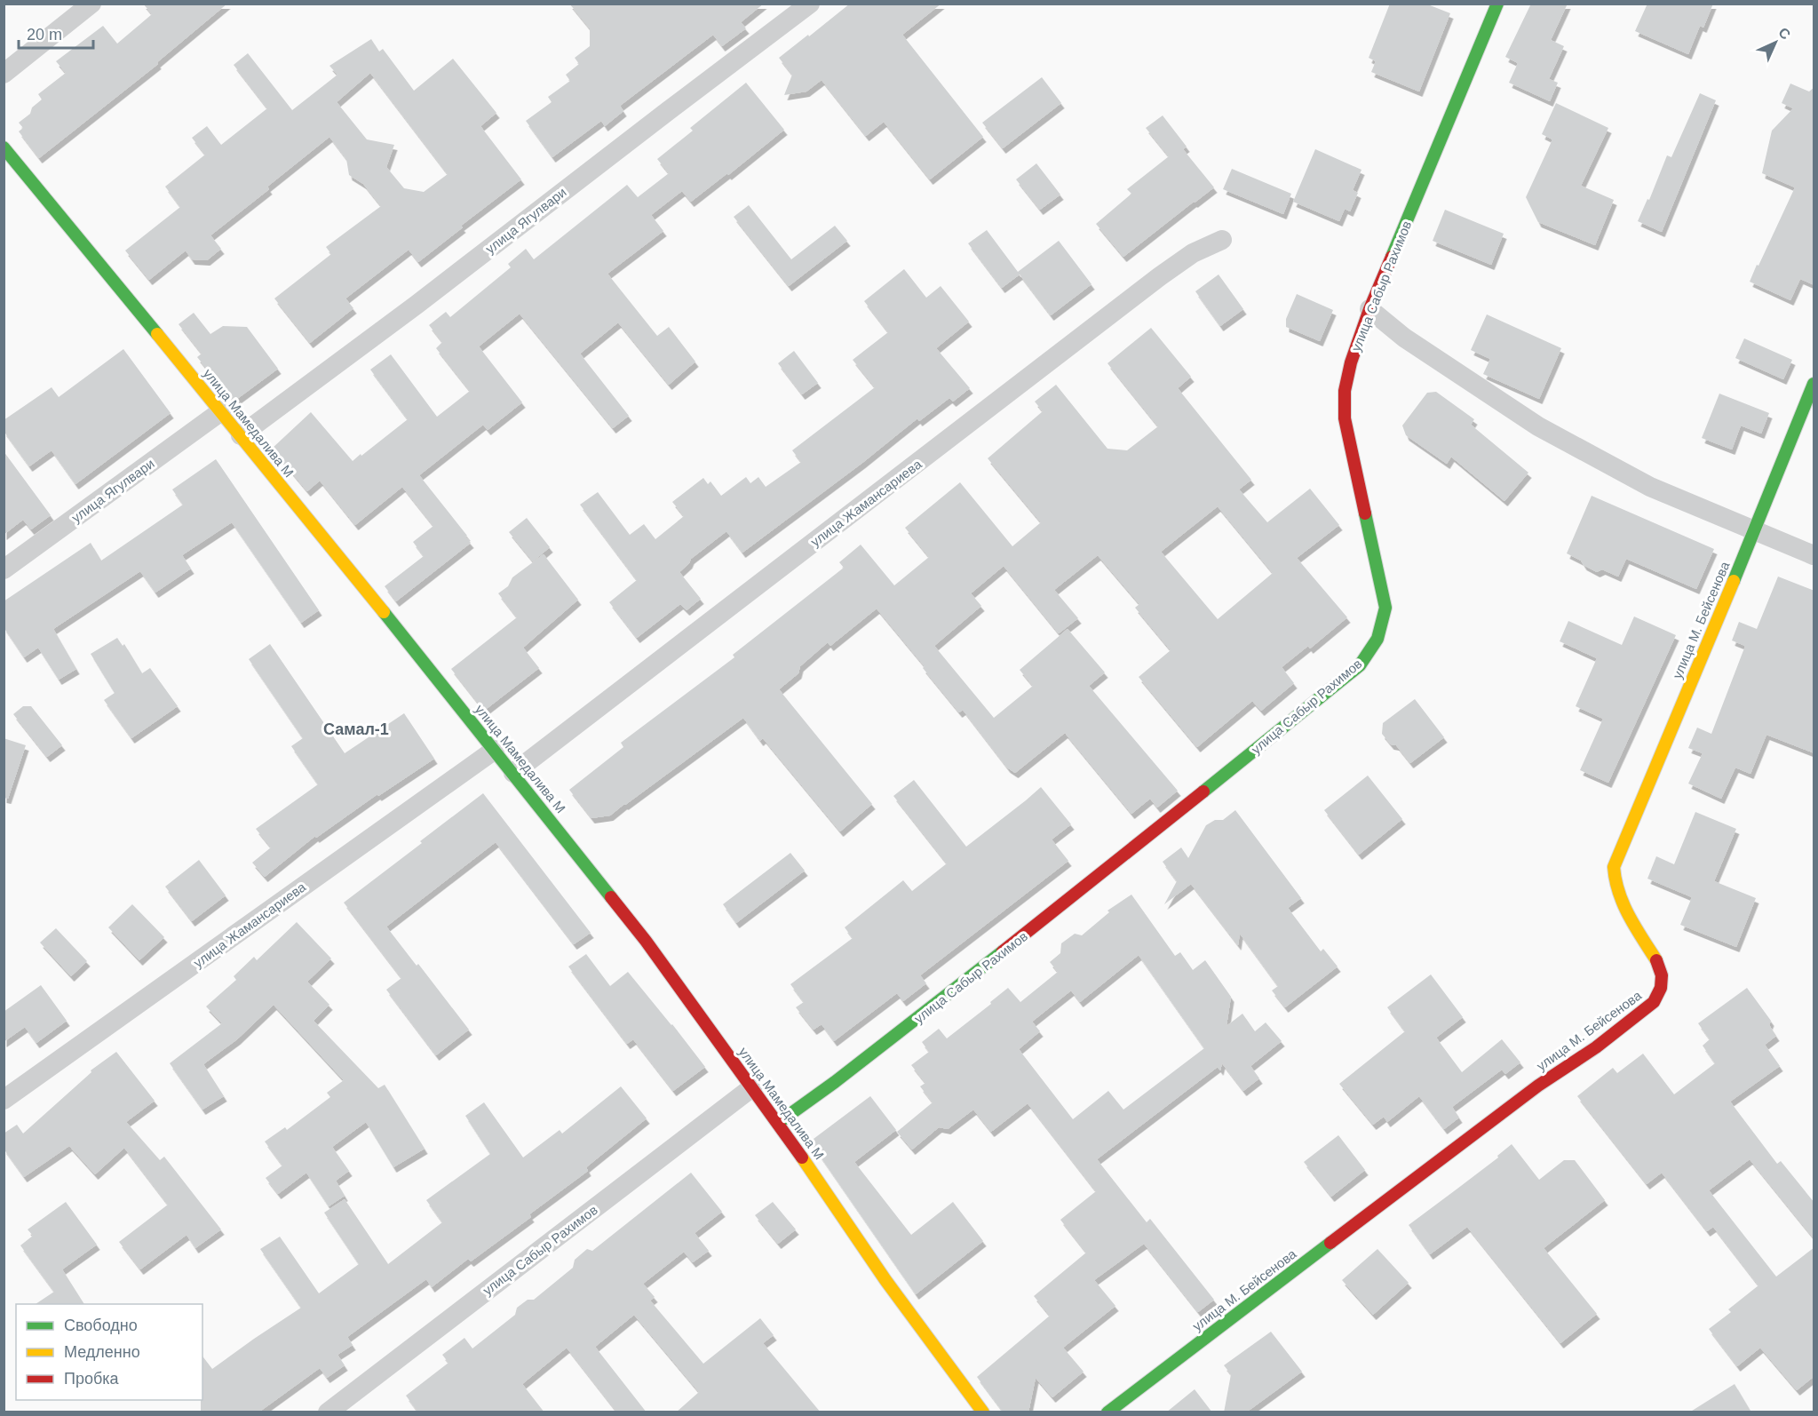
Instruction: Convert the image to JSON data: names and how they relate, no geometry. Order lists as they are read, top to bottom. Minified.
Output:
{"streets":{"street":["улица Ягулвари","улица Сабыр Рахимов","улица Мамедалива М","улица Жамансариева","улица М. Бейсенова"]},"crossings":[["улица Ягулвари","улица Мамедалива М"],["улица Сабыр Рахимов","улица Мамедалива М"],["улица Мамедалива М","улица Жамансариева"]],"districts":["Самал-1"],"legend":["Свободно","Медленно","Пробка"],"scale_bar":"20 m","north":"top right"}
